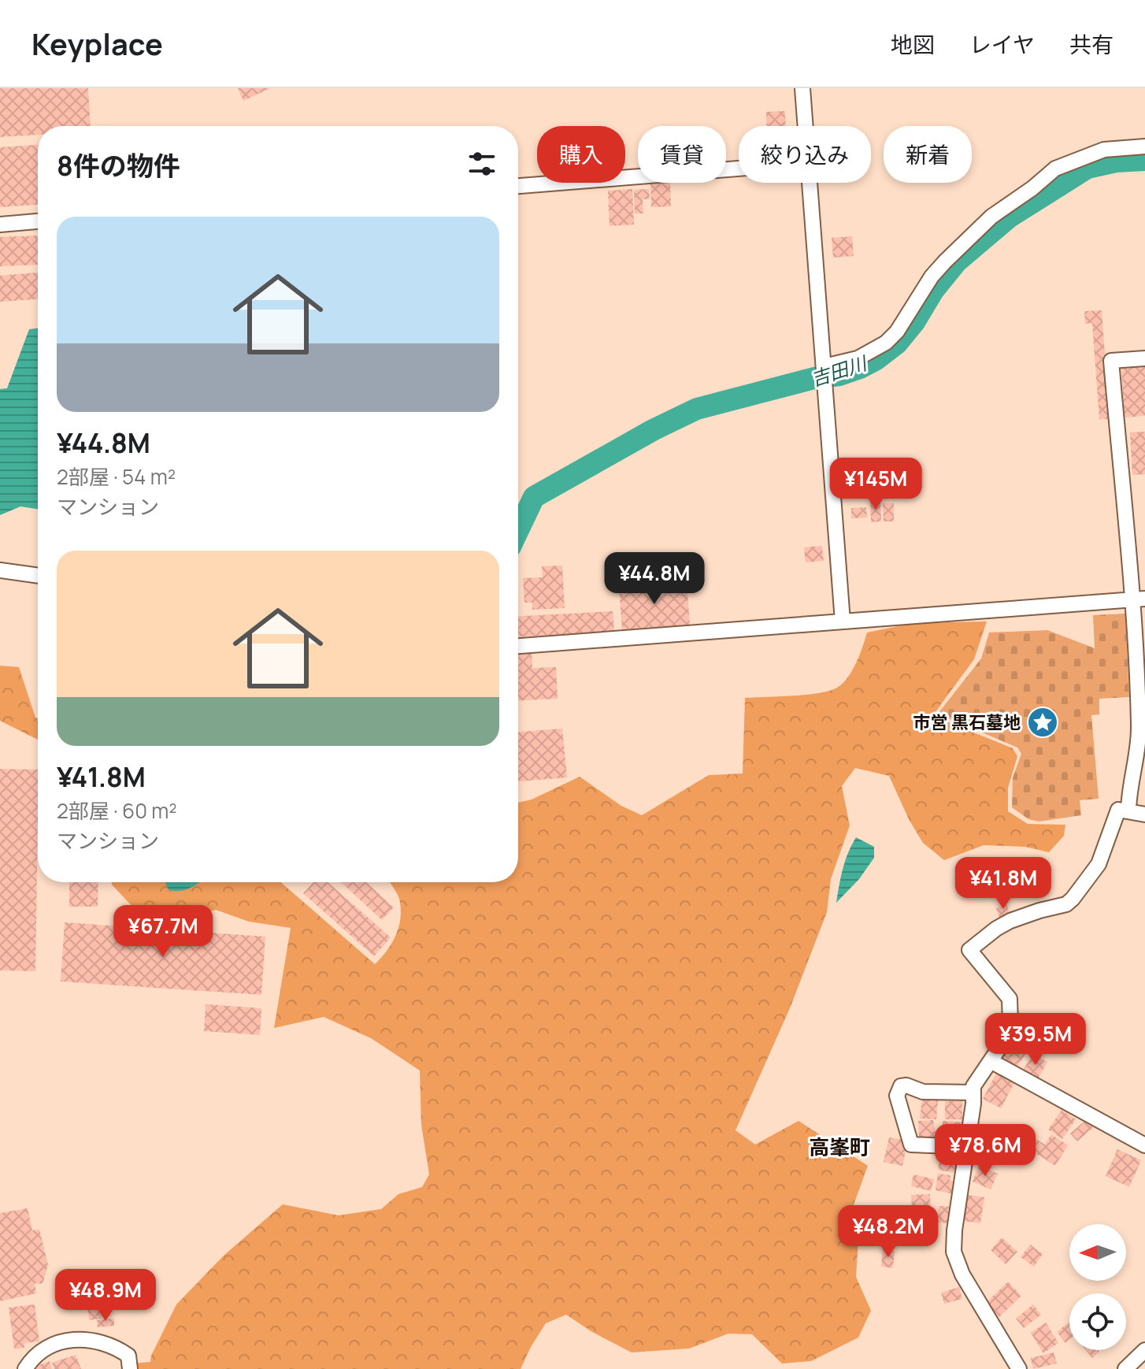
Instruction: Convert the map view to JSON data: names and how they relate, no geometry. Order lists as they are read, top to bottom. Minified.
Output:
{"districts":["高峯町"],"water":["吉田川"],"places":{"place":["市営 黒石墓地"]},"north":"left","page":{"header":"Keyplace","nav":["地図","レイヤ","共有"],"chip":["購入","賃貸","絞り込み","新着"],"heading":"8件の物件","list":[{"name":"¥44.8M","note":"2部屋 · 54 m² · マンション"},{"name":"¥41.8M","note":"2部屋 · 60 m² · マンション"}],"price":["¥145M","¥44.8M","¥41.8M","¥67.7M","¥39.5M","¥78.6M","¥48.2M","¥48.9M"]}}
